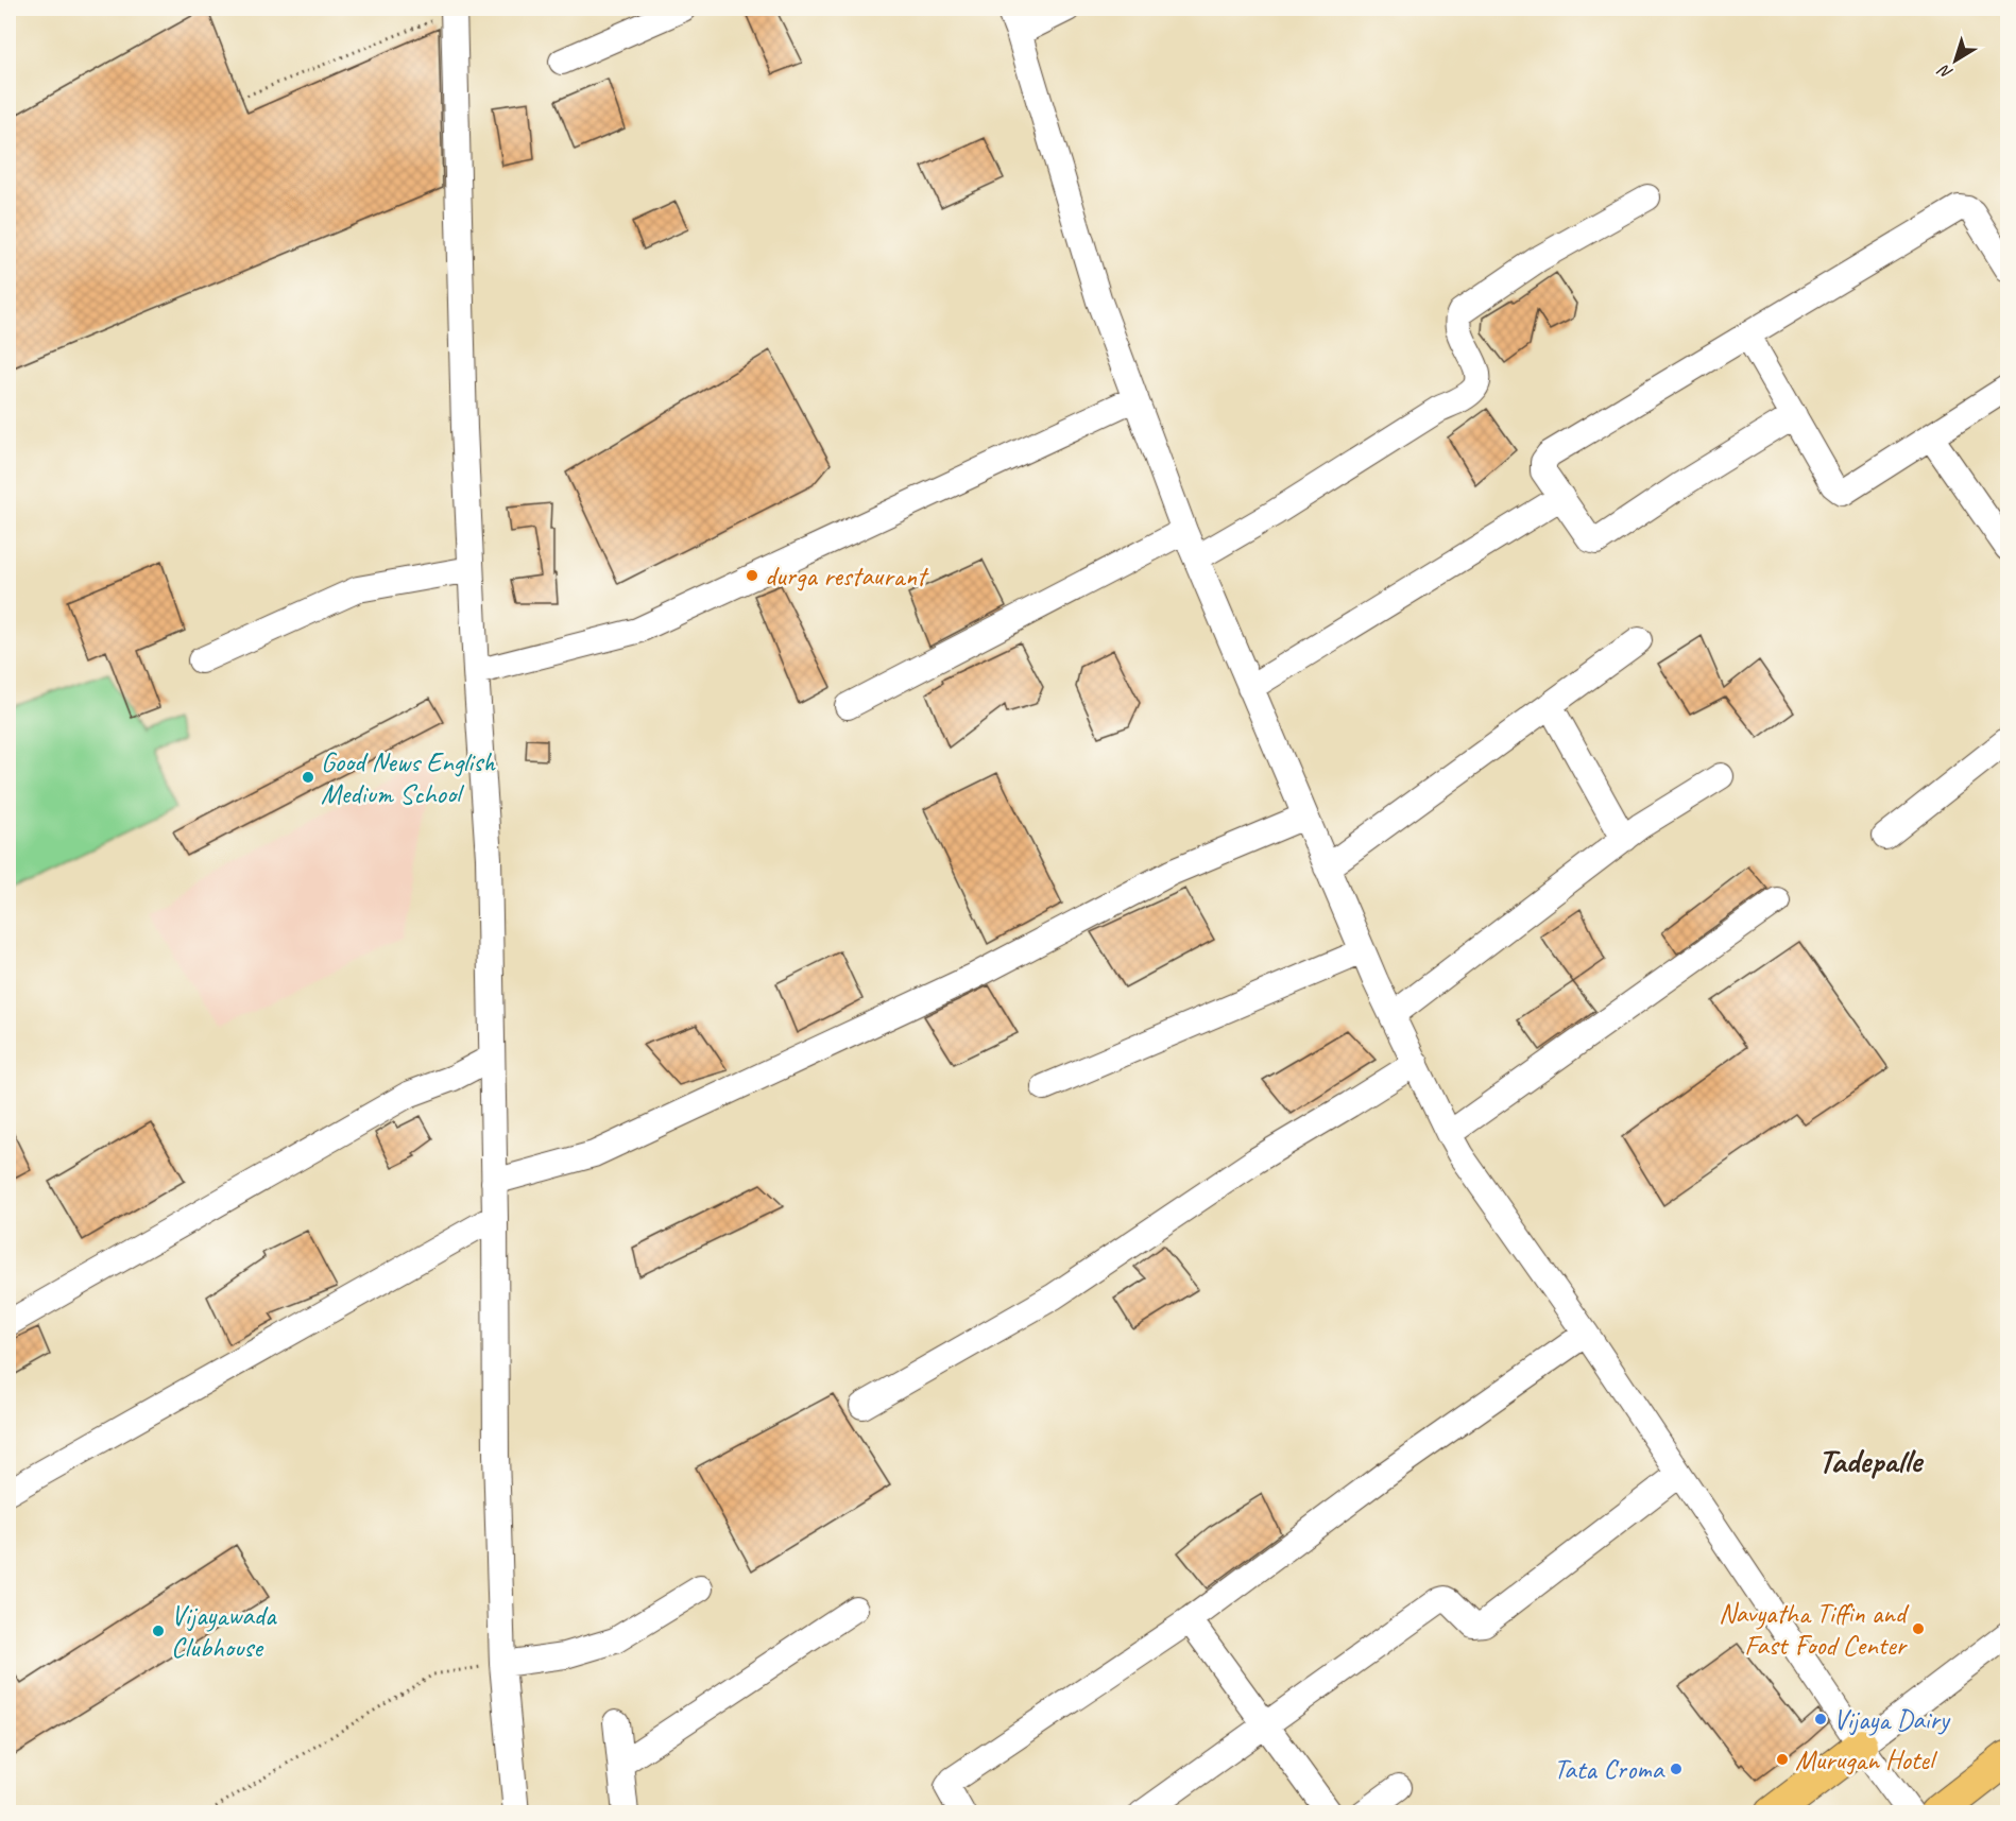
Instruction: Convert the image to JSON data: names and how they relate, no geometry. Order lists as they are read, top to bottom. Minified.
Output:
{"districts":["Tadepalle"],"places":["durga restaurant","Good News English Medium School","Navyatha Tiffin and Fast Food Center","Vijayawada Clubhouse","Vijaya Dairy","Murugan Hotel","Tata Croma"],"north":"bottom left"}
